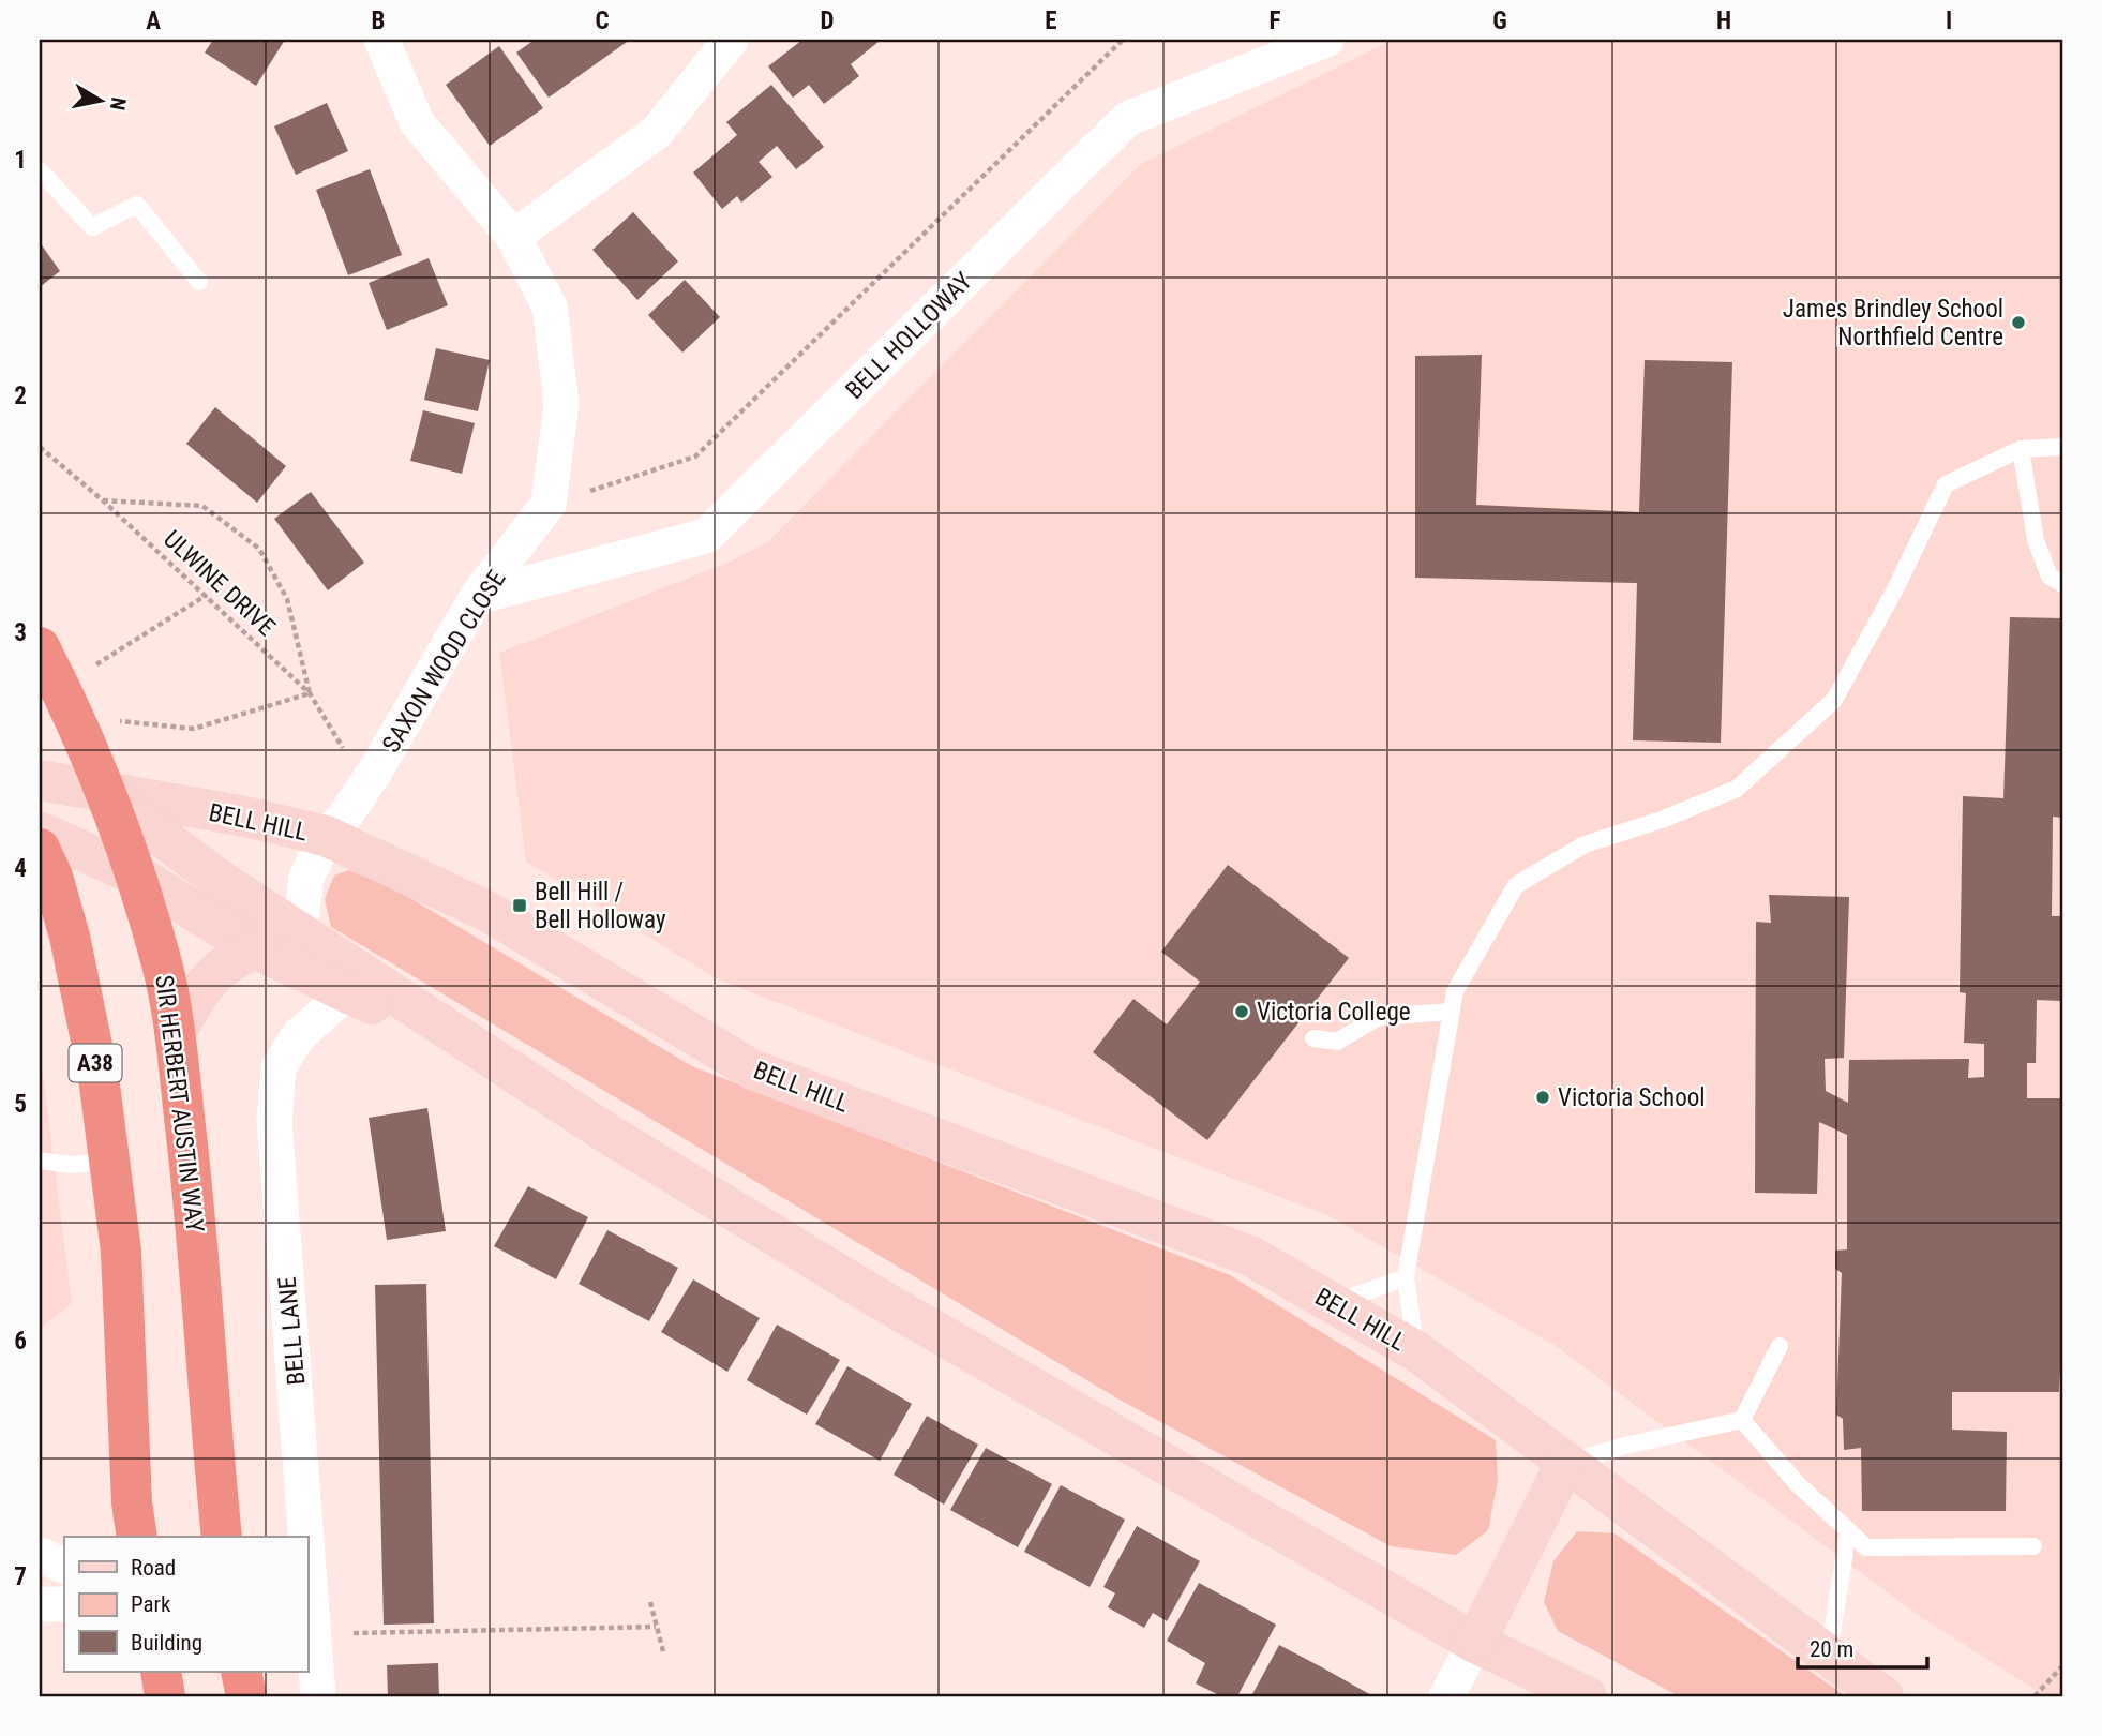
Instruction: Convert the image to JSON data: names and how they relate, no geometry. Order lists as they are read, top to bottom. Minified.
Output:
{"streets":{"highway":["A38","SIR HERBERT AUSTIN WAY"],"main road":["BELL HILL"],"street":["BELL HOLLOWAY","SAXON WOOD CLOSE","BELL LANE"],"path":["ULWINE DRIVE"]},"crossings":[["BELL HOLLOWAY","SAXON WOOD CLOSE"],["SAXON WOOD CLOSE","BELL HILL"],["BELL HILL","SIR HERBERT AUSTIN WAY"],["BELL HILL","BELL LANE"]],"places":{"other":["James Brindley School Northfield Centre","Victoria College","Victoria School"],"transit":["Bell Hill / Bell Holloway"]},"legend":["Road","Park","Building"],"scale_bar":"20 m","north":"right","grid":{"columns":["A","B","C","D","E","F","G","H","I"],"rows":["1","2","3","4","5","6","7"]}}
